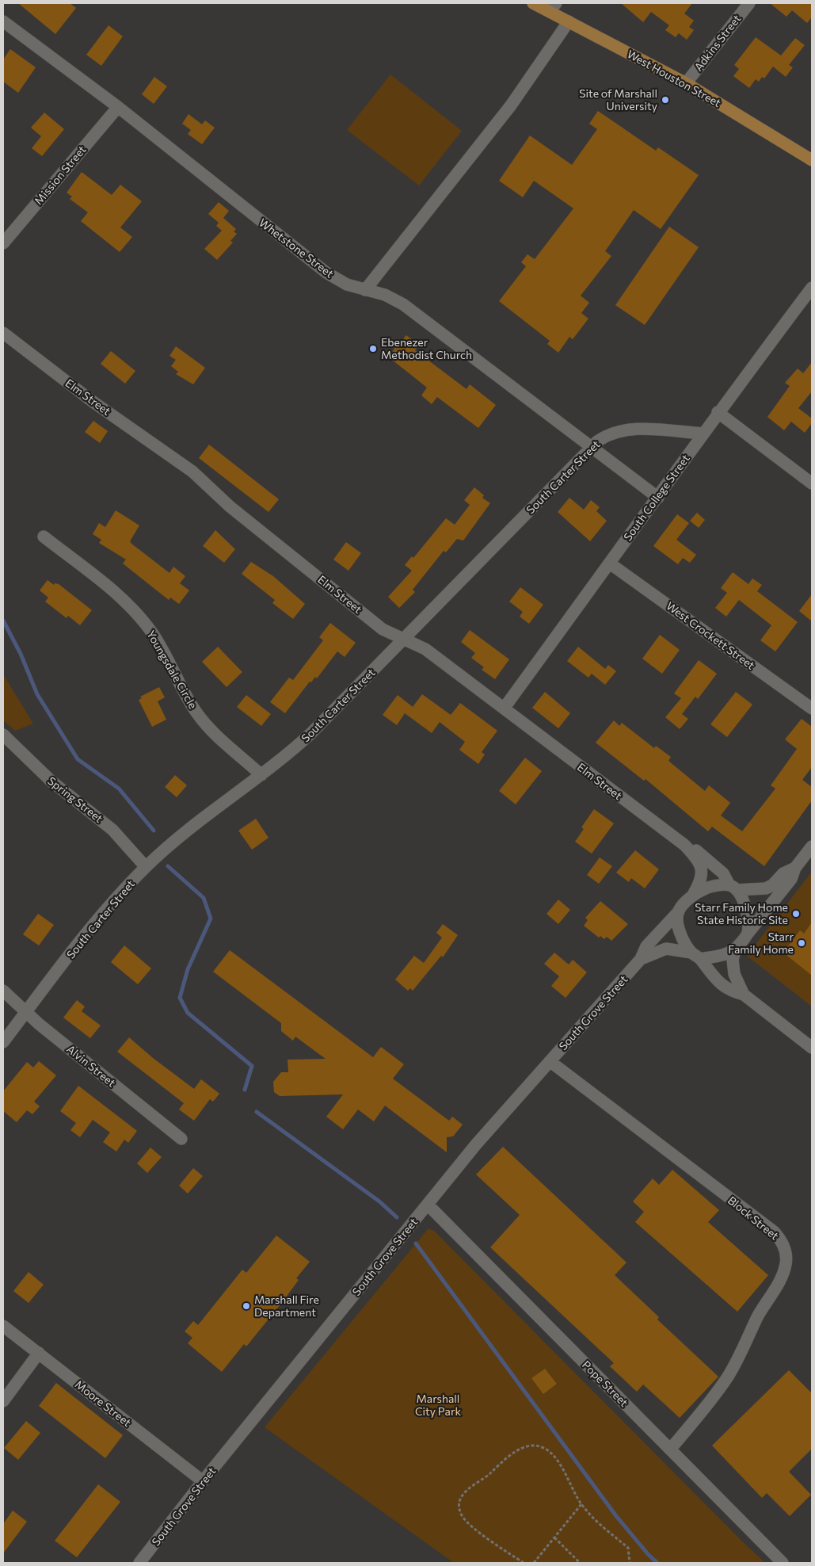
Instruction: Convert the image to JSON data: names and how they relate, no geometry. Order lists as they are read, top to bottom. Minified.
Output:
{"streets":{"main road":["West Houston Street"],"street":["Adkins Street","Mission Street","Whetstone Street","Elm Street","South Carter Street","South College Street","West Crockett Street","Youngsdale Circle","Spring Street","South Grove Street","Alvin Street","Block Street","Pope Street","Moore Street"]},"crossings":[["Adkins Street","West Houston Street"],["Mission Street","Whetstone Street"],["Whetstone Street","South Carter Street"],["Whetstone Street","South College Street"],["Elm Street","South Carter Street"],["Elm Street","South College Street"],["Elm Street","South Grove Street"],["South Carter Street","South College Street"],["South Carter Street","Youngsdale Circle"],["South Carter Street","Spring Street"],["South Carter Street","Alvin Street"],["South College Street","West Crockett Street"],["South Grove Street","Block Street"],["South Grove Street","Pope Street"],["South Grove Street","Moore Street"],["Block Street","Pope Street"]],"parks":["Marshall City Park"],"places":["Site of Marshall University","Ebenezer Methodist Church","Starr Family Home State Historic Site","Starr Family Home","Marshall Fire Department"]}
